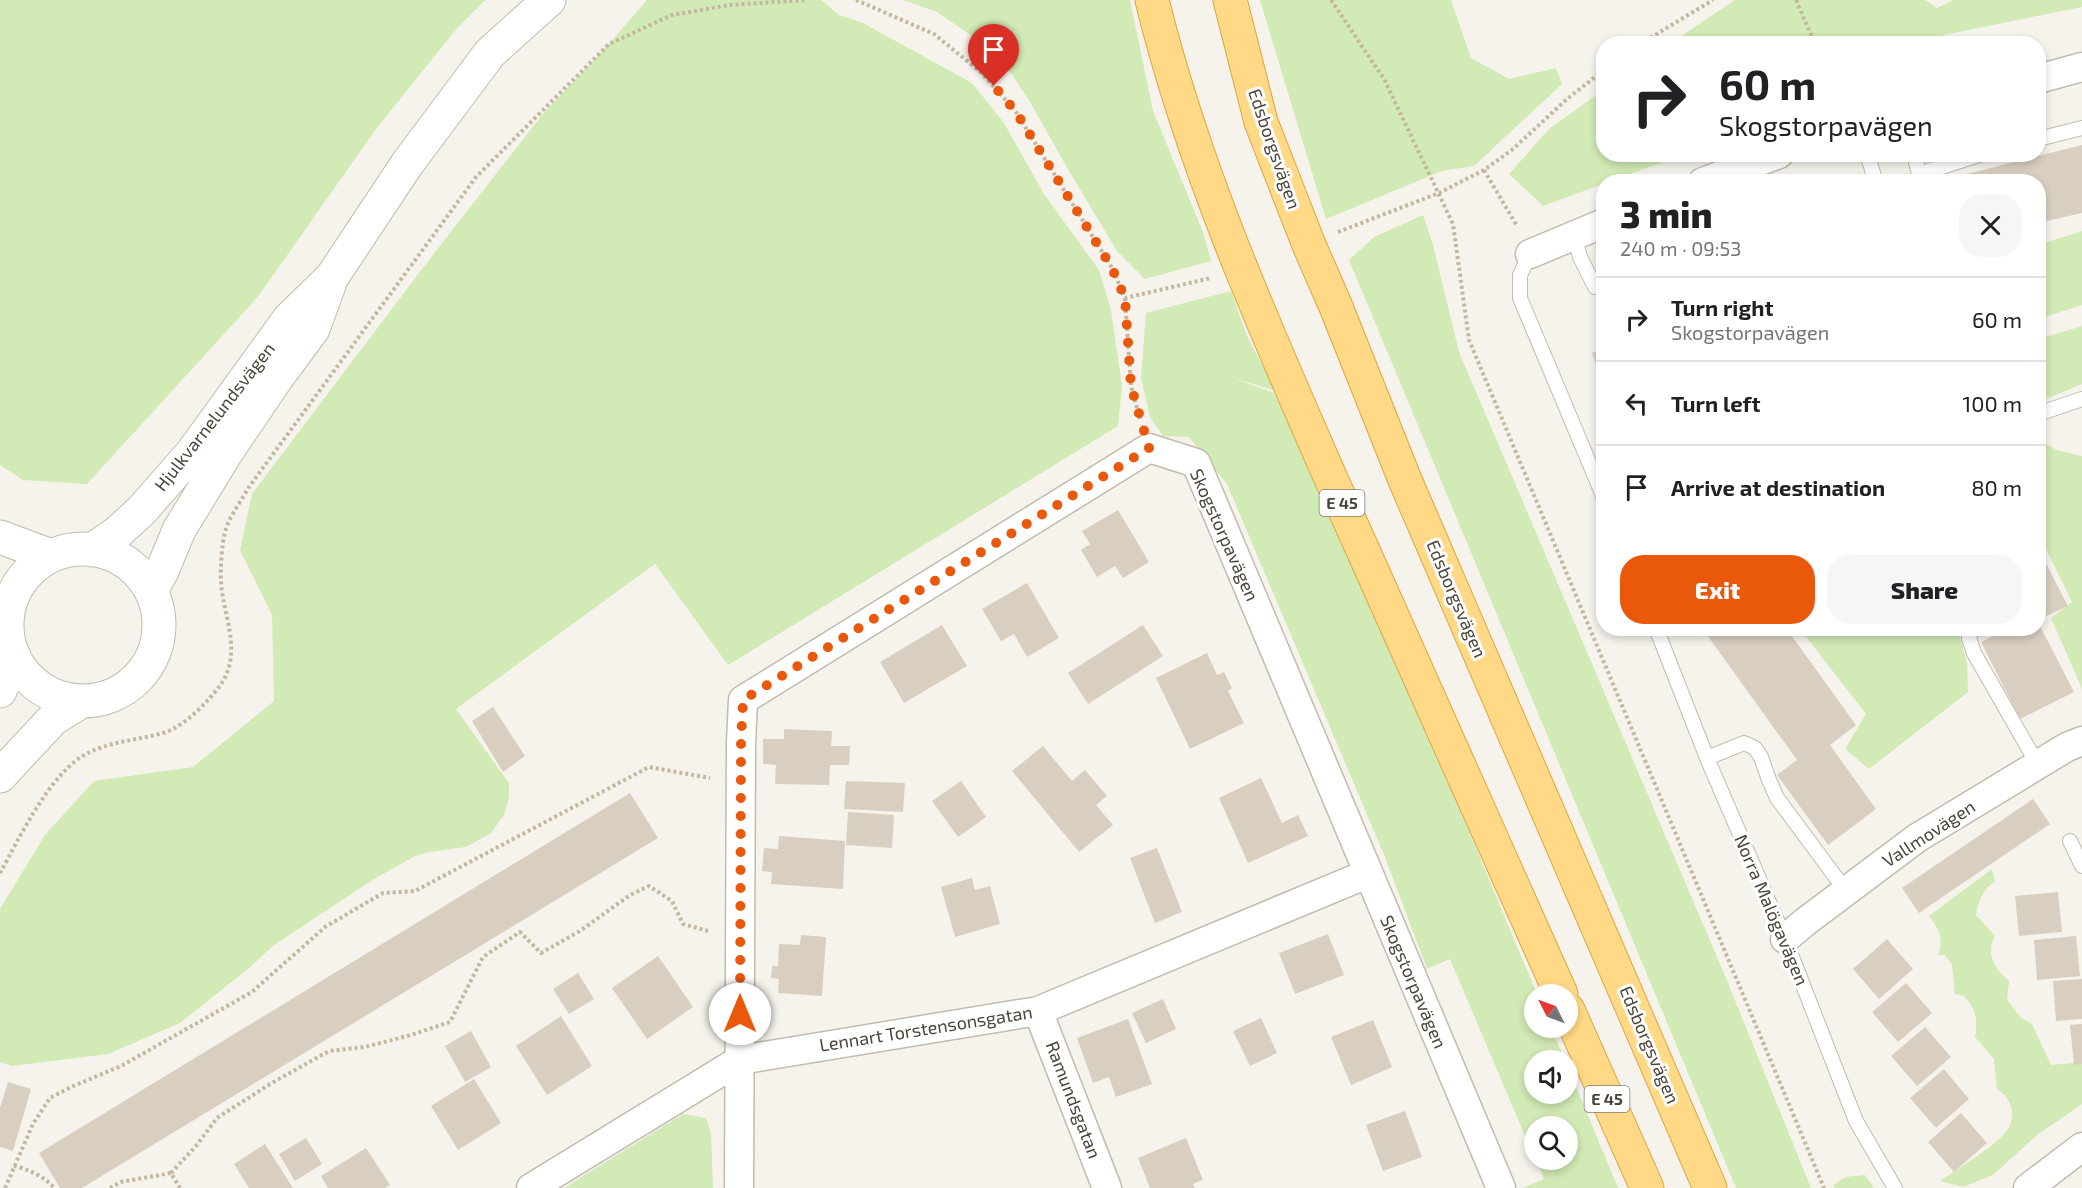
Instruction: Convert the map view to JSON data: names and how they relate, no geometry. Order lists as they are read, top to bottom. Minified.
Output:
{"streets":{"highway":["Edsborgsvägen","E 45"],"street":["Hjulkvarnelundsvägen","Skogstorpavägen","Vallmovägen","Lennart Torstensonsgatan","Ramundsgatan"],"lane":["Norra Malögavägen"]},"crossings":[["Skogstorpavägen","Lennart Torstensonsgatan"],["Vallmovägen","Norra Malögavägen"],["Lennart Torstensonsgatan","Ramundsgatan"]],"north":"top left","page":{"turn":["60 m","Skogstorpavägen"],"heading":["3 min","240 m · 09:53"],"list":[{"name":"Turn right","note":"Skogstorpavägen","value":"60 m"},{"name":"Turn left","value":"100 m"},{"name":"Arrive at destination","value":"80 m"}],"buttons":["Exit","Share"]}}
